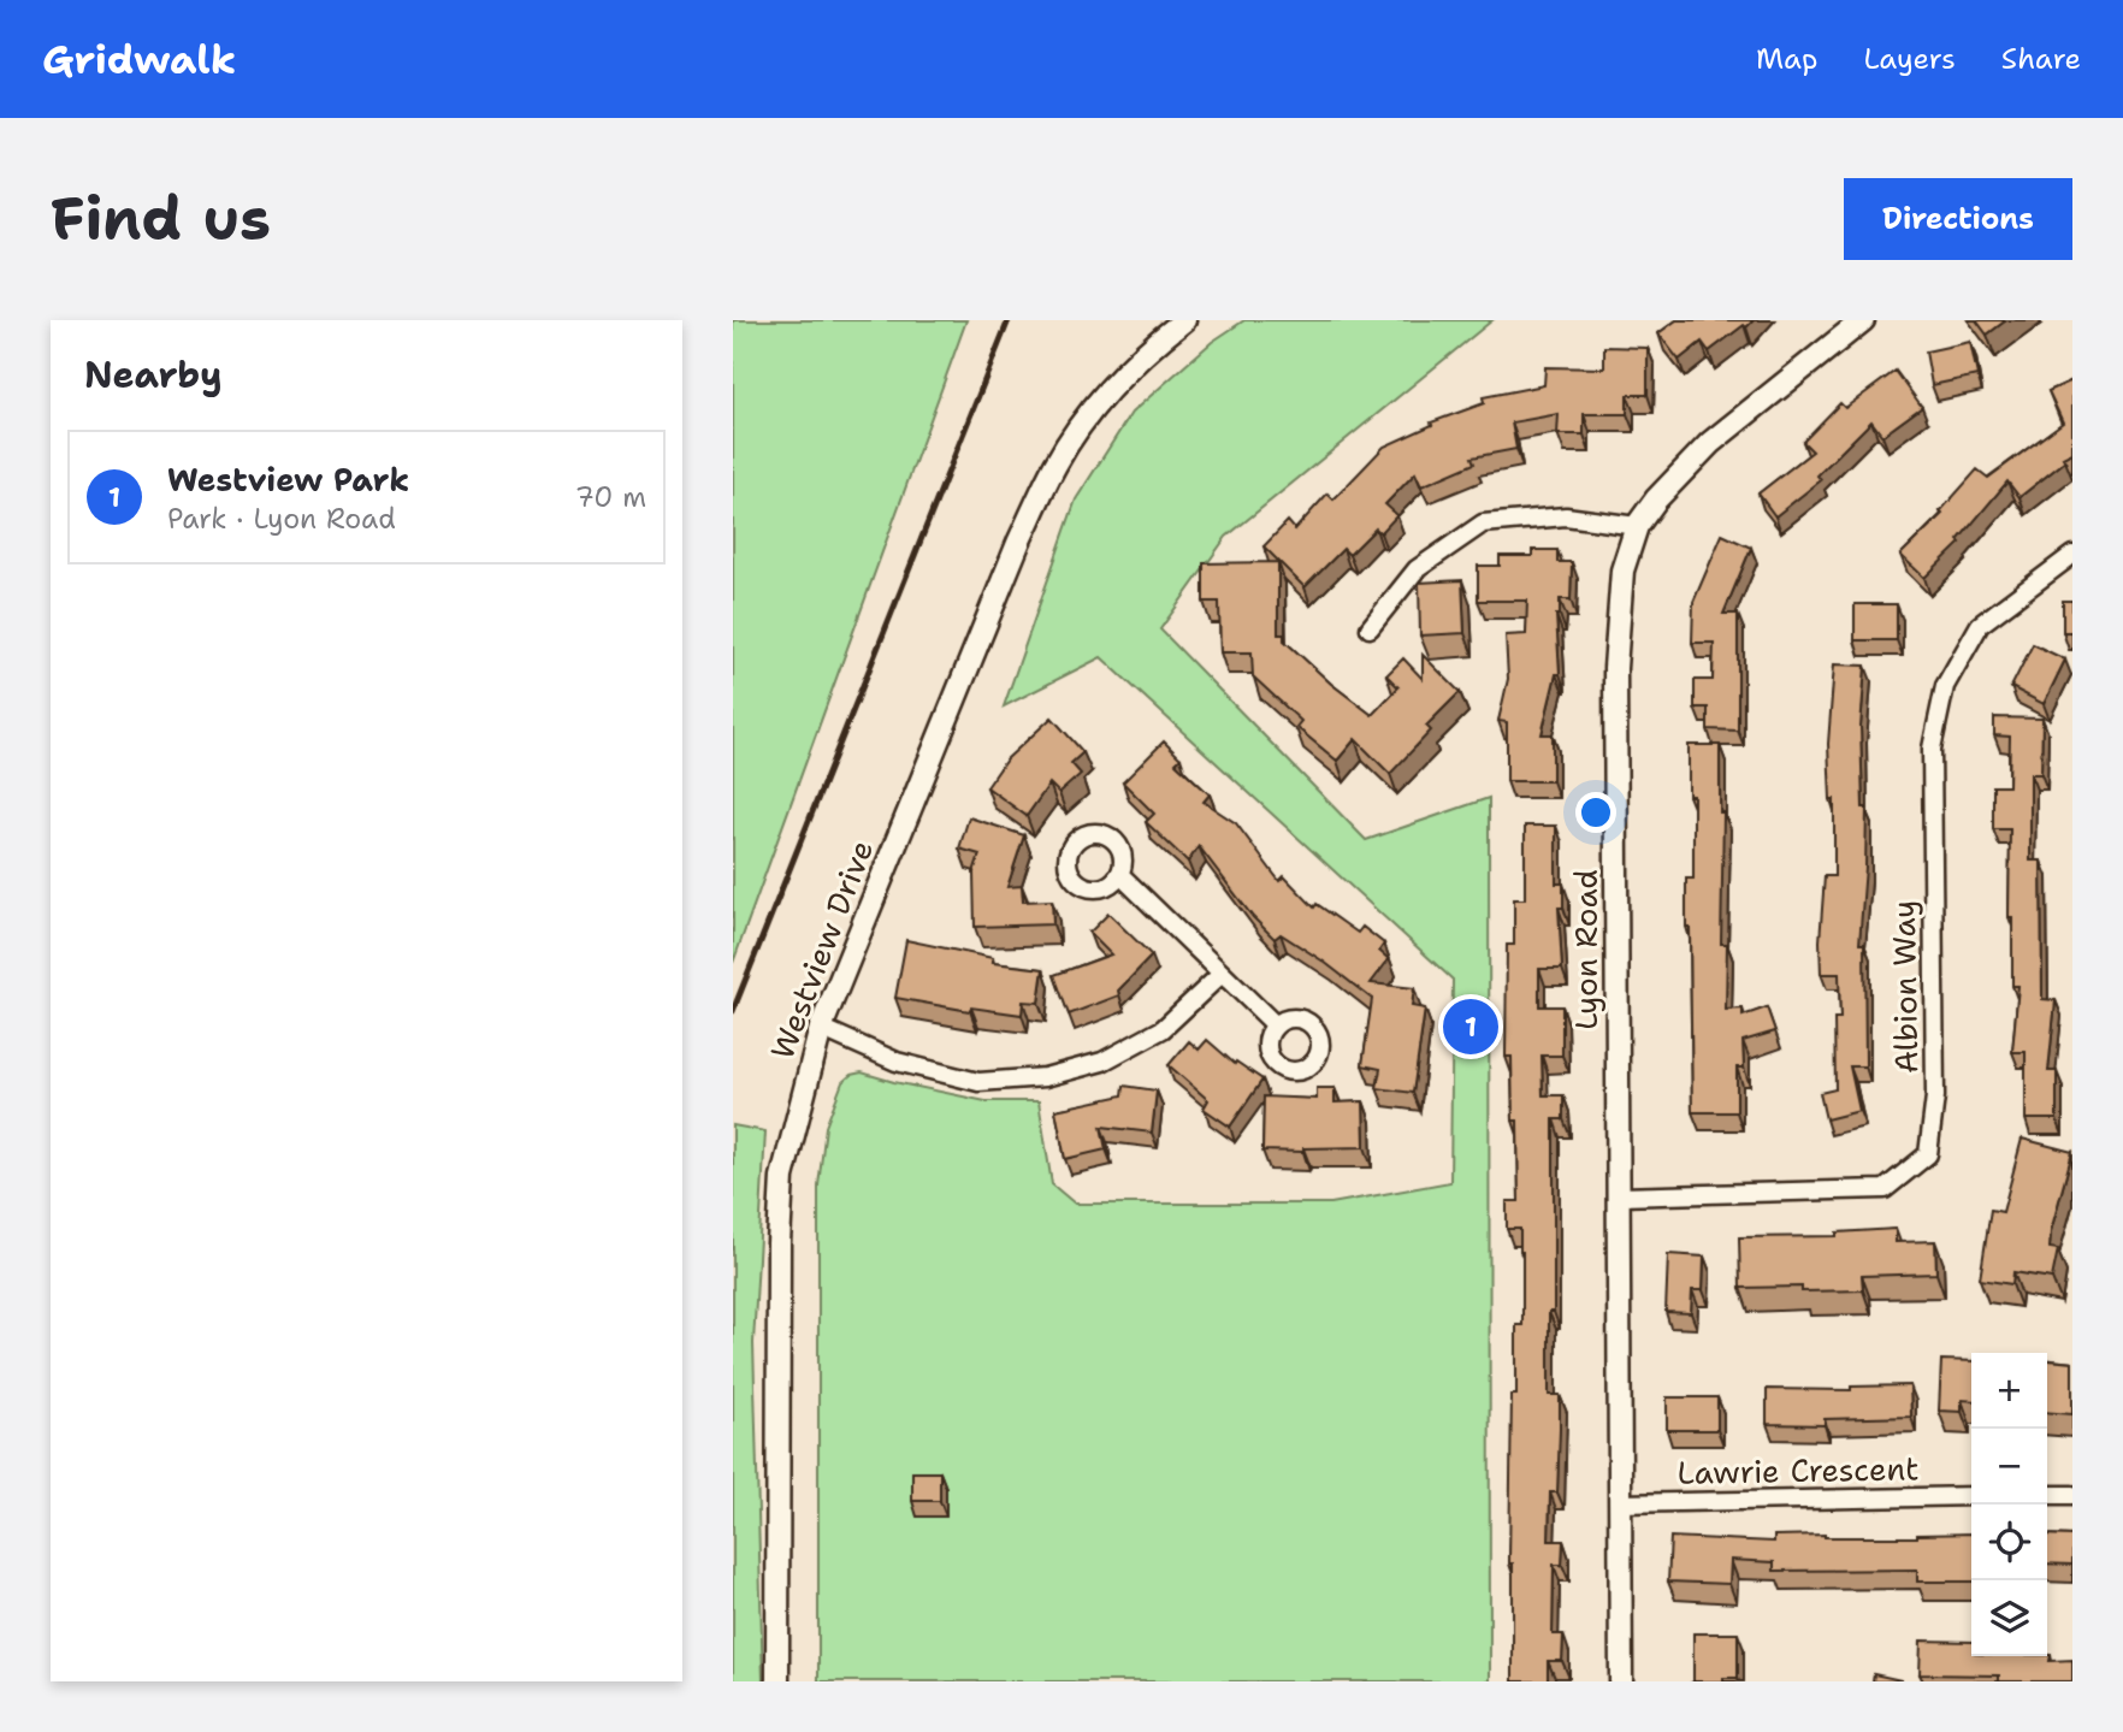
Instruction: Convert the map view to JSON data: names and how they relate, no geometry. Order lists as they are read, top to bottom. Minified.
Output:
{"streets":{"street":["Westview Drive","Lyon Road","Albion Way","Lawrie Crescent"]},"crossings":[["Lyon Road","Albion Way"],["Lyon Road","Lawrie Crescent"]],"page":{"header":"Gridwalk","nav":["Map","Layers","Share"],"buttons":"Directions","title":"Find us","heading":"Nearby","list":[{"mark":"1","name":"Westview Park","note":"Park · Lyon Road","value":"70 m"}],"pins":"1","map_buttons":["+","−"]}}
